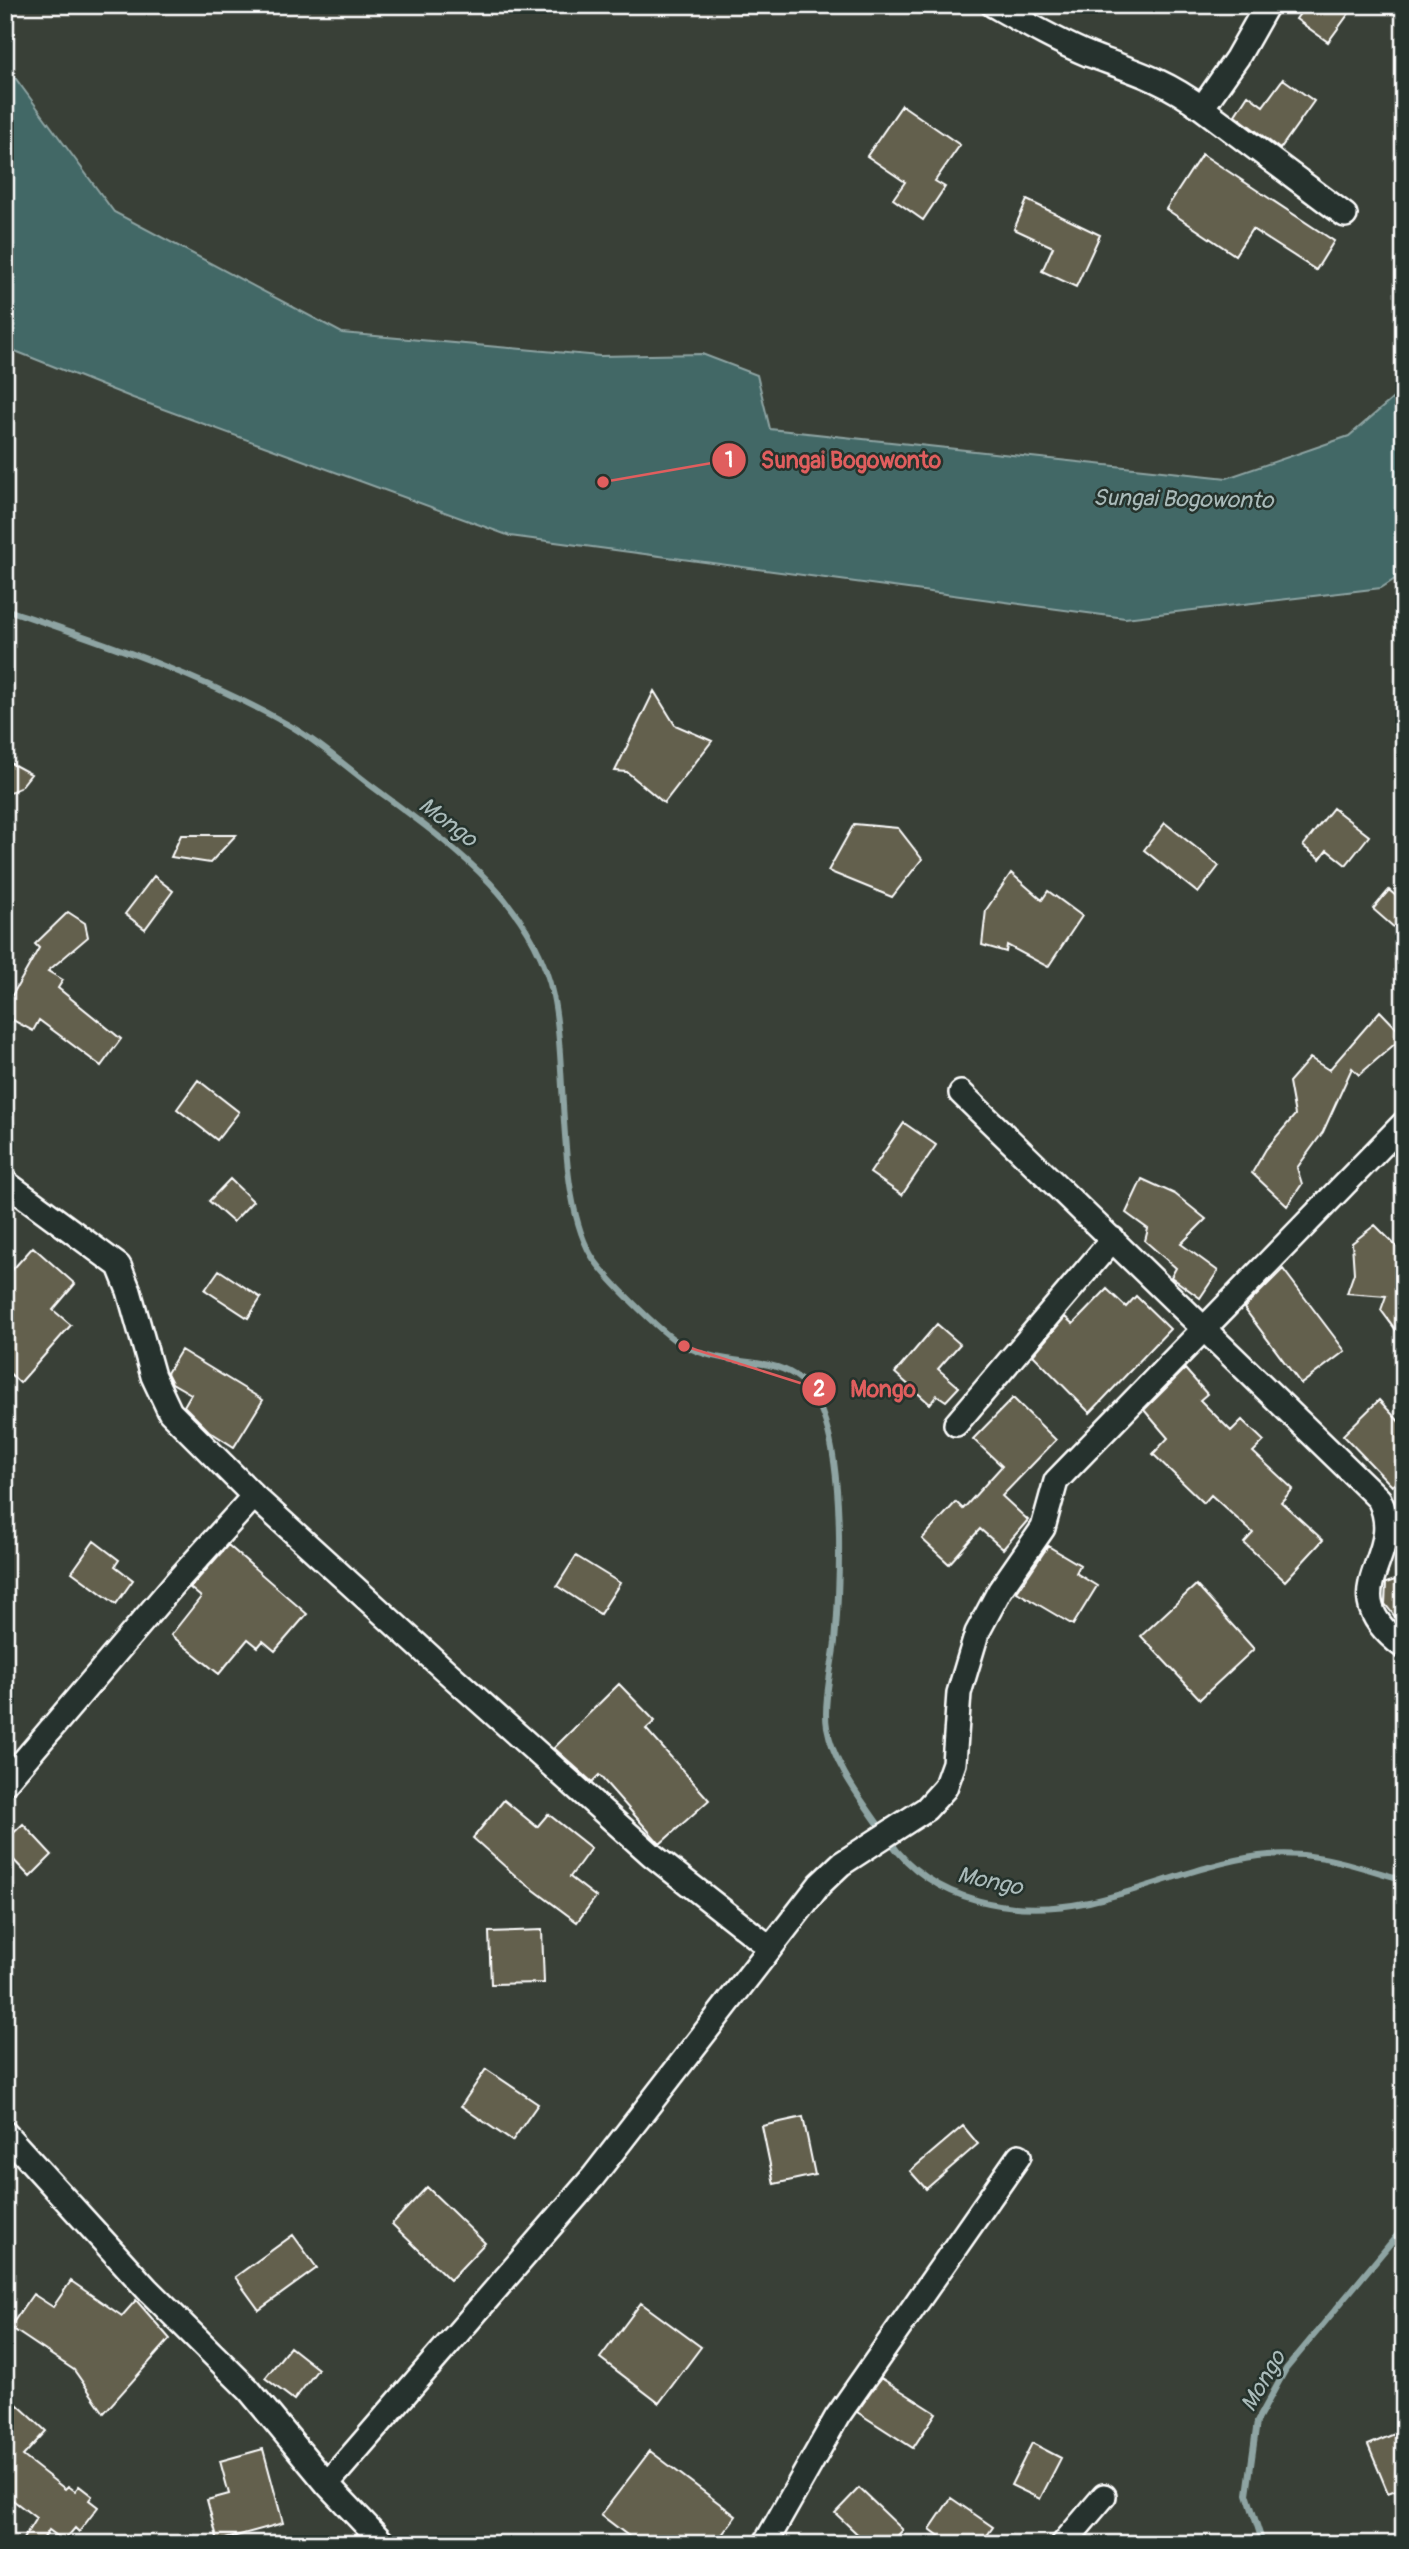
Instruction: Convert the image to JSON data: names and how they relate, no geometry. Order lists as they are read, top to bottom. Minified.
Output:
{"water":["Sungai Bogowonto","Mongo"],"places":["Sungai Bogowonto","Mongo"]}
